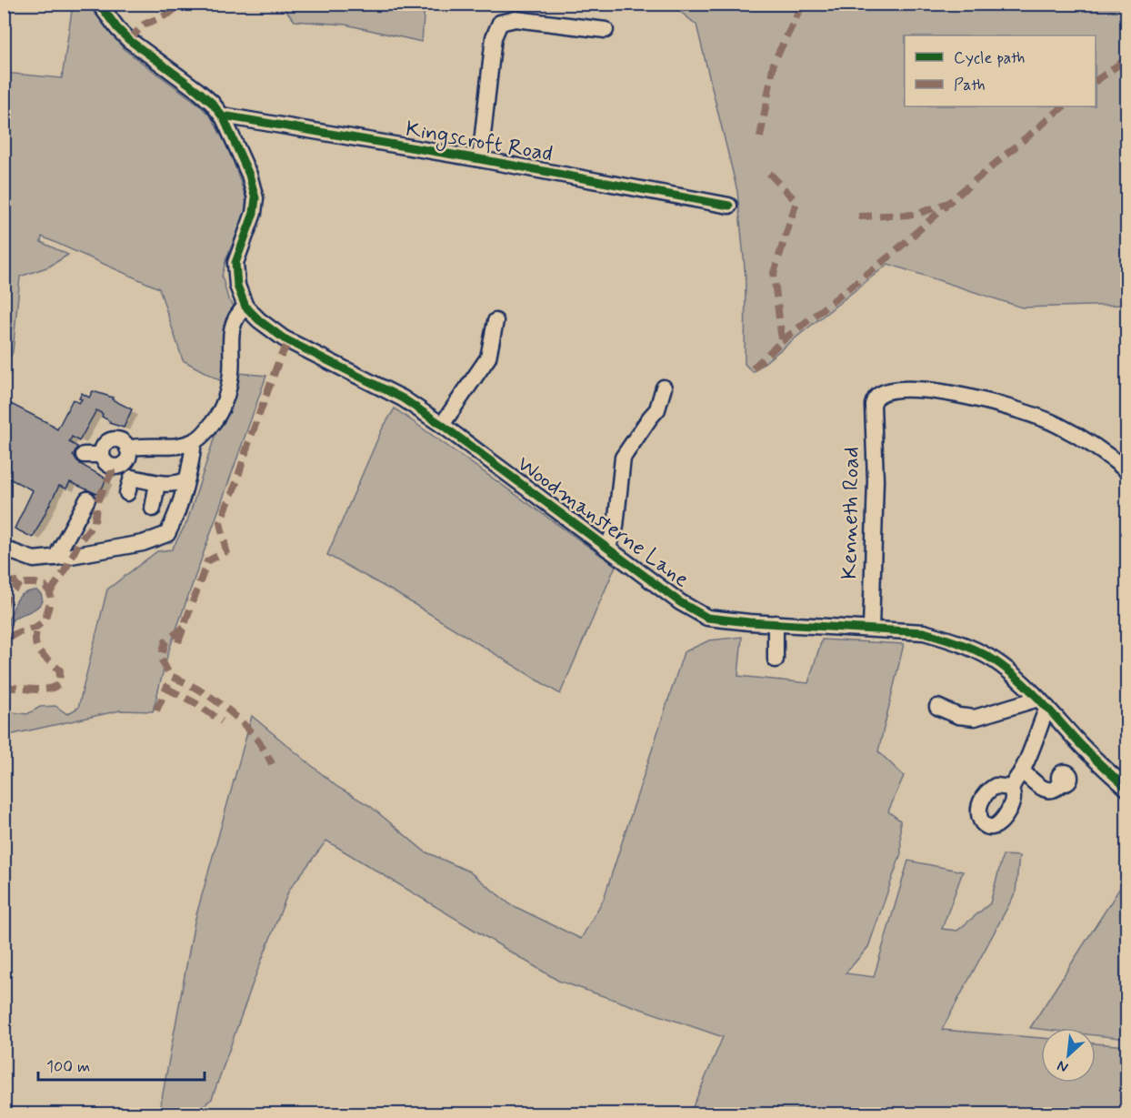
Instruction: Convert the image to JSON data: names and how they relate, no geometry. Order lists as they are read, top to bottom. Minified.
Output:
{"streets":{"street":["Kingscroft Road","Kenneth Road","Woodmansterne Lane"]},"crossings":[["Kenneth Road","Woodmansterne Lane"]],"legend":["Cycle path","Path"],"scale_bar":"100 m","north":"bottom left"}
